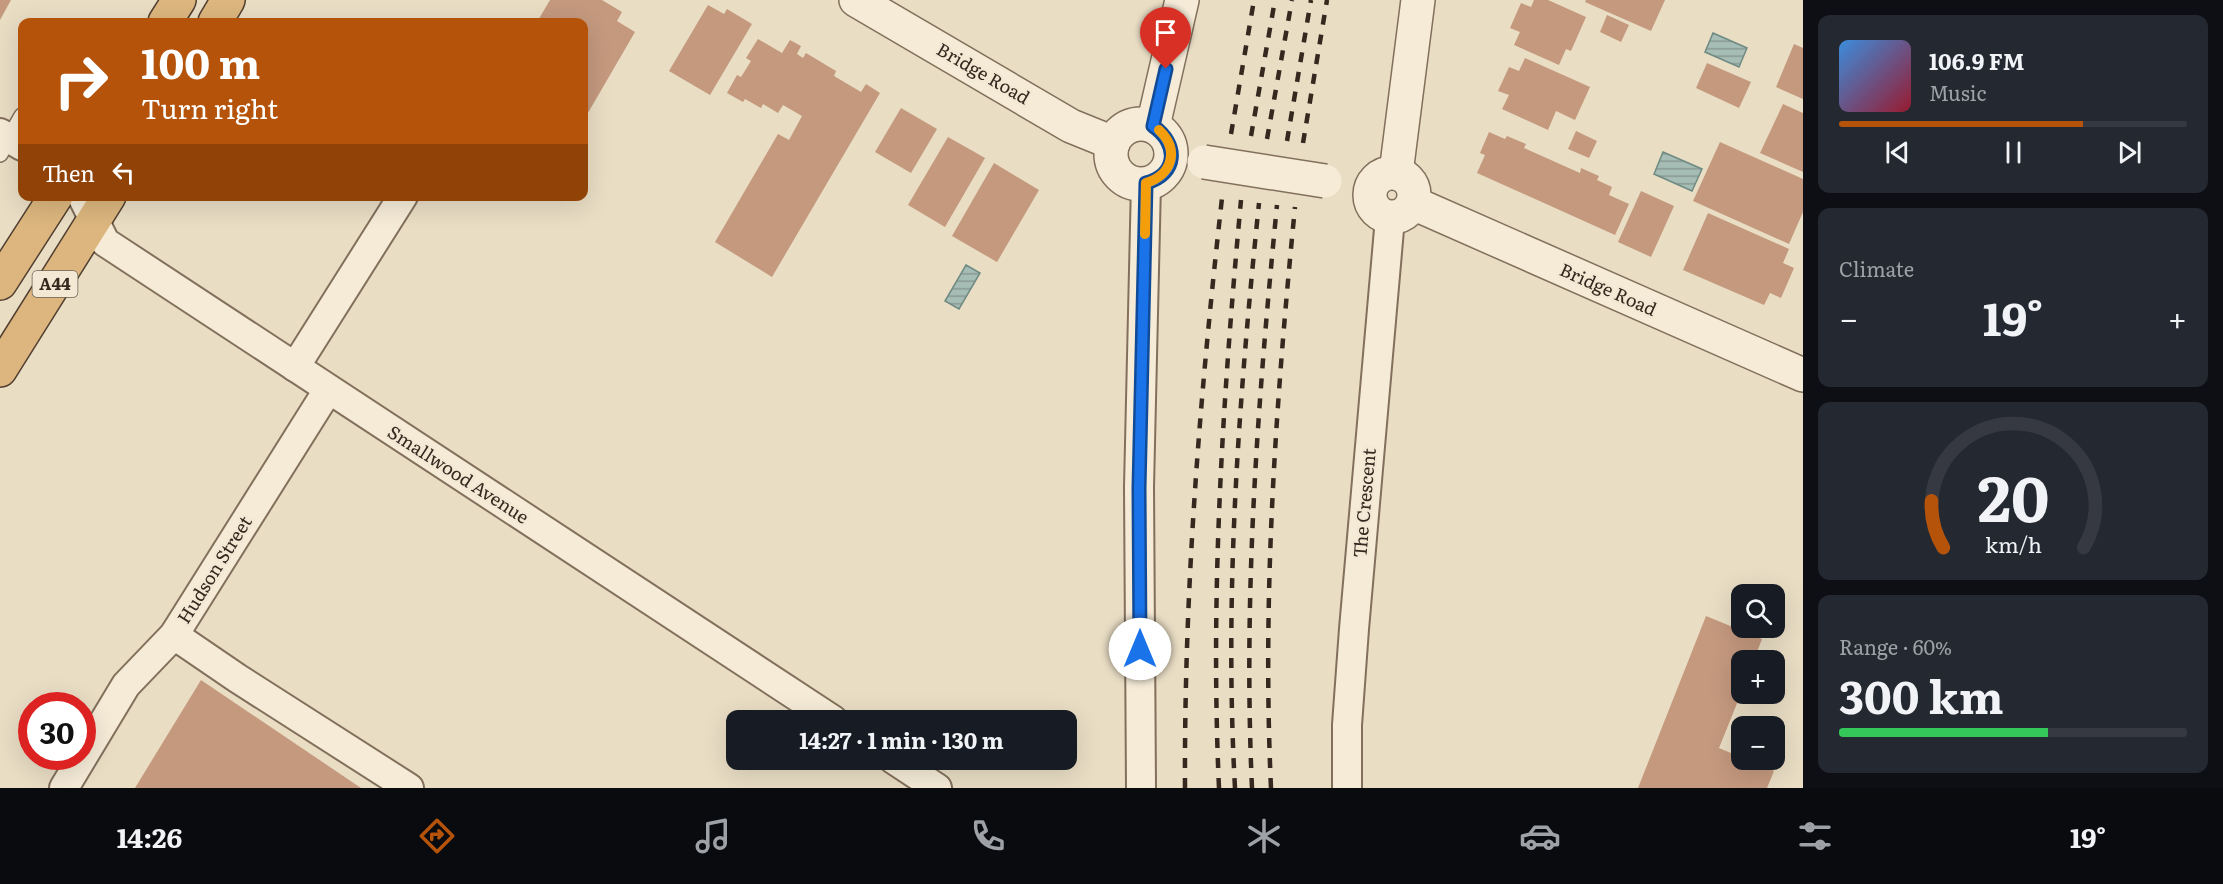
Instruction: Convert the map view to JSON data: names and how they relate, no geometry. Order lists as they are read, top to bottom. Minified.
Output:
{"streets":{"highway":["A44"],"street":["Bridge Road","Smallwood Avenue","The Crescent","Hudson Street"]},"crossings":[["Bridge Road","The Crescent"],["A44","Smallwood Avenue"],["Smallwood Avenue","Hudson Street"]],"page":{"turn":["100 m","Turn right"],"song":["106.9 FM","Music"],"then":"Then","tile":["Climate",["Range · 60%","300 km"]],"heat":["−","19°","+"],"map_buttons":["+","−"],"limit":"30","trip":"14:27 · 1 min · 130 m","tabs":["14:26","19°"],"gauge":["20","km/h"]}}
